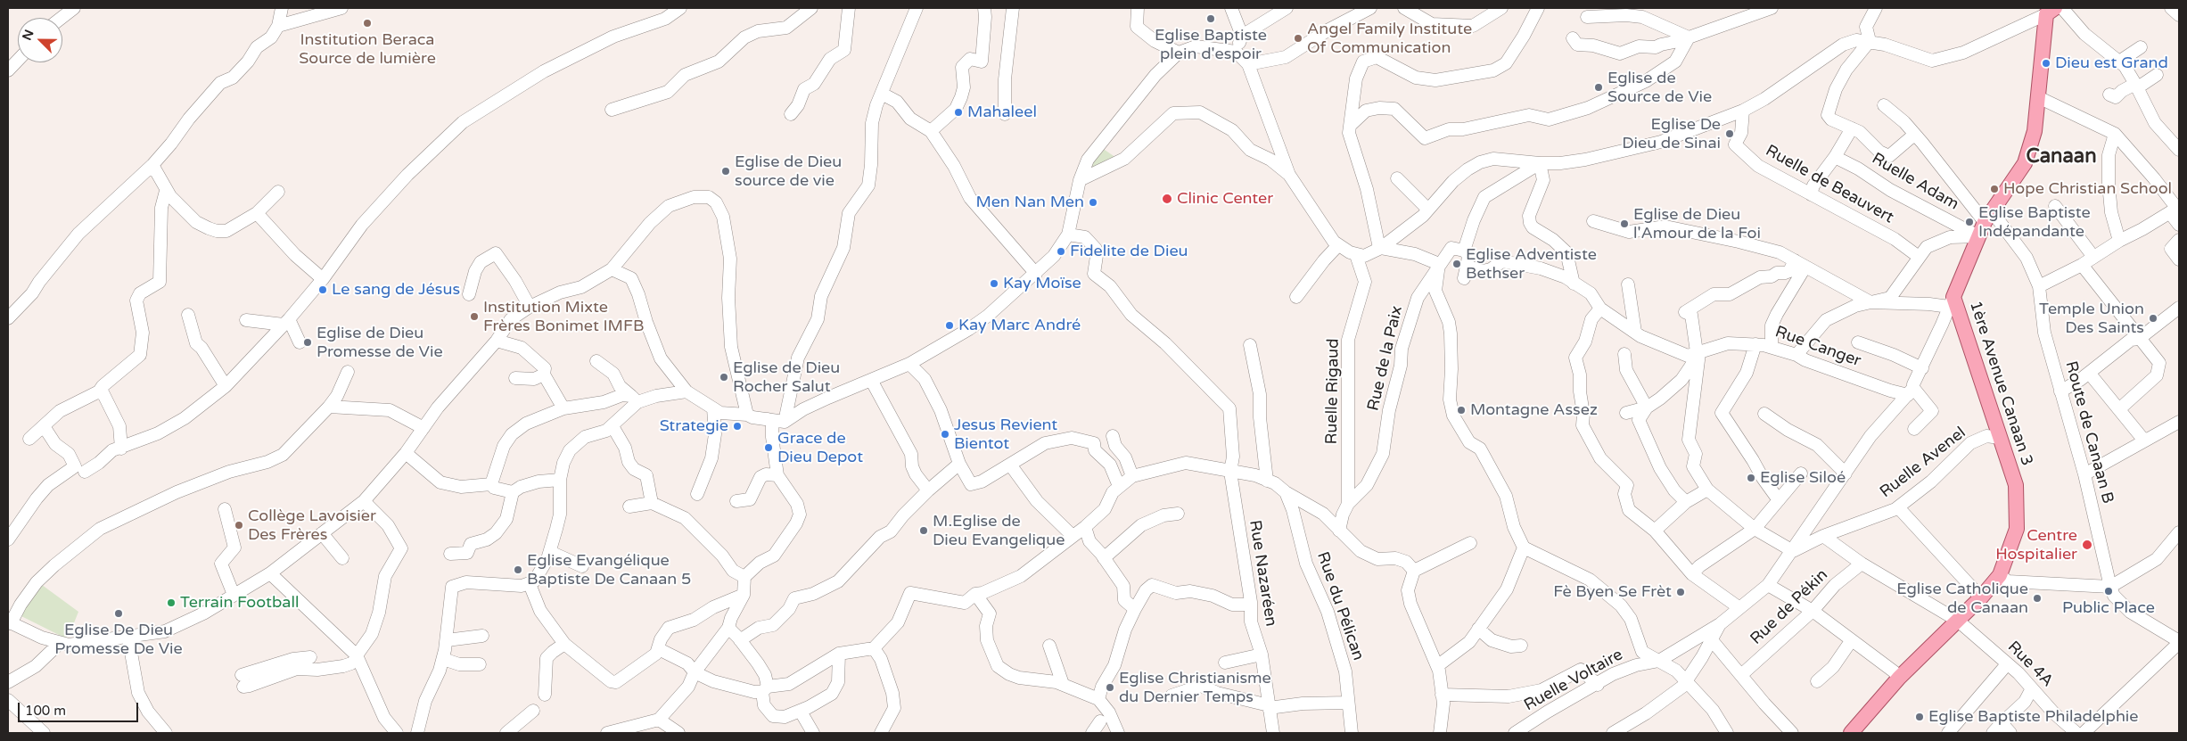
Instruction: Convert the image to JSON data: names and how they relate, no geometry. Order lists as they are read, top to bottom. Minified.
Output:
{"streets":{"main road":["1ère Avenue Canaan 3"],"street":["Ruelle Adam","Ruelle de Beauvert","Rue Canger","Rue de la Paix","Ruelle Rigaud","Route de Canaan B","Ruelle Avenel","Rue Nazaréen","Rue du Pélican","Rue de Pékin","Rue 4A","Ruelle Voltaire"]},"crossings":[["Ruelle Adam","1ère Avenue Canaan 3"],["Rue Canger","Rue de la Paix"],["Rue de la Paix","Ruelle Rigaud"],["1ère Avenue Canaan 3","Route de Canaan B"],["1ère Avenue Canaan 3","Ruelle Avenel"],["1ère Avenue Canaan 3","Rue 4A"],["Ruelle Avenel","Rue 4A"],["Rue de Pékin","Rue 4A"]],"districts":["Canaan"],"places":["Eglise Baptiste plein d'espoir","Institution Beraca Source de lumière","Angel Family Institute Of Communication","Dieu est Grand","Eglise de Source de Vie","Mahaleel","Eglise De Dieu de Sinai","Eglise de Dieu source de vie","Hope Christian School","Clinic Center","Men Nan Men","Eglise Baptiste Indépandante","Eglise de Dieu l'Amour de la Foi","Fidelite de Dieu","Eglise Adventiste Bethser","Kay Moïse","Le sang de Jésus","Institution Mixte Frères Bonimet IMFB","Temple Union Des Saints","Kay Marc André","Eglise de Dieu Promesse de Vie","Eglise de Dieu Rocher Salut","Montagne Assez","Strategie","Jesus Revient Bientot","Grace de Dieu Depot","Eglise Siloé","Collège Lavoisier Des Frères","M.Eglise de Dieu Evangelique","Centre Hospitalier","Eglise Evangélique Baptiste De Canaan 5","Public Place","Fè Byen Se Frèt","Eglise Catholique de Canaan","Terrain Football","Eglise De Dieu Promesse De Vie","Eglise Christianisme du Dernier Temps","Eglise Baptiste Philadelphie"],"scale_bar":"100 m","north":"top left"}
